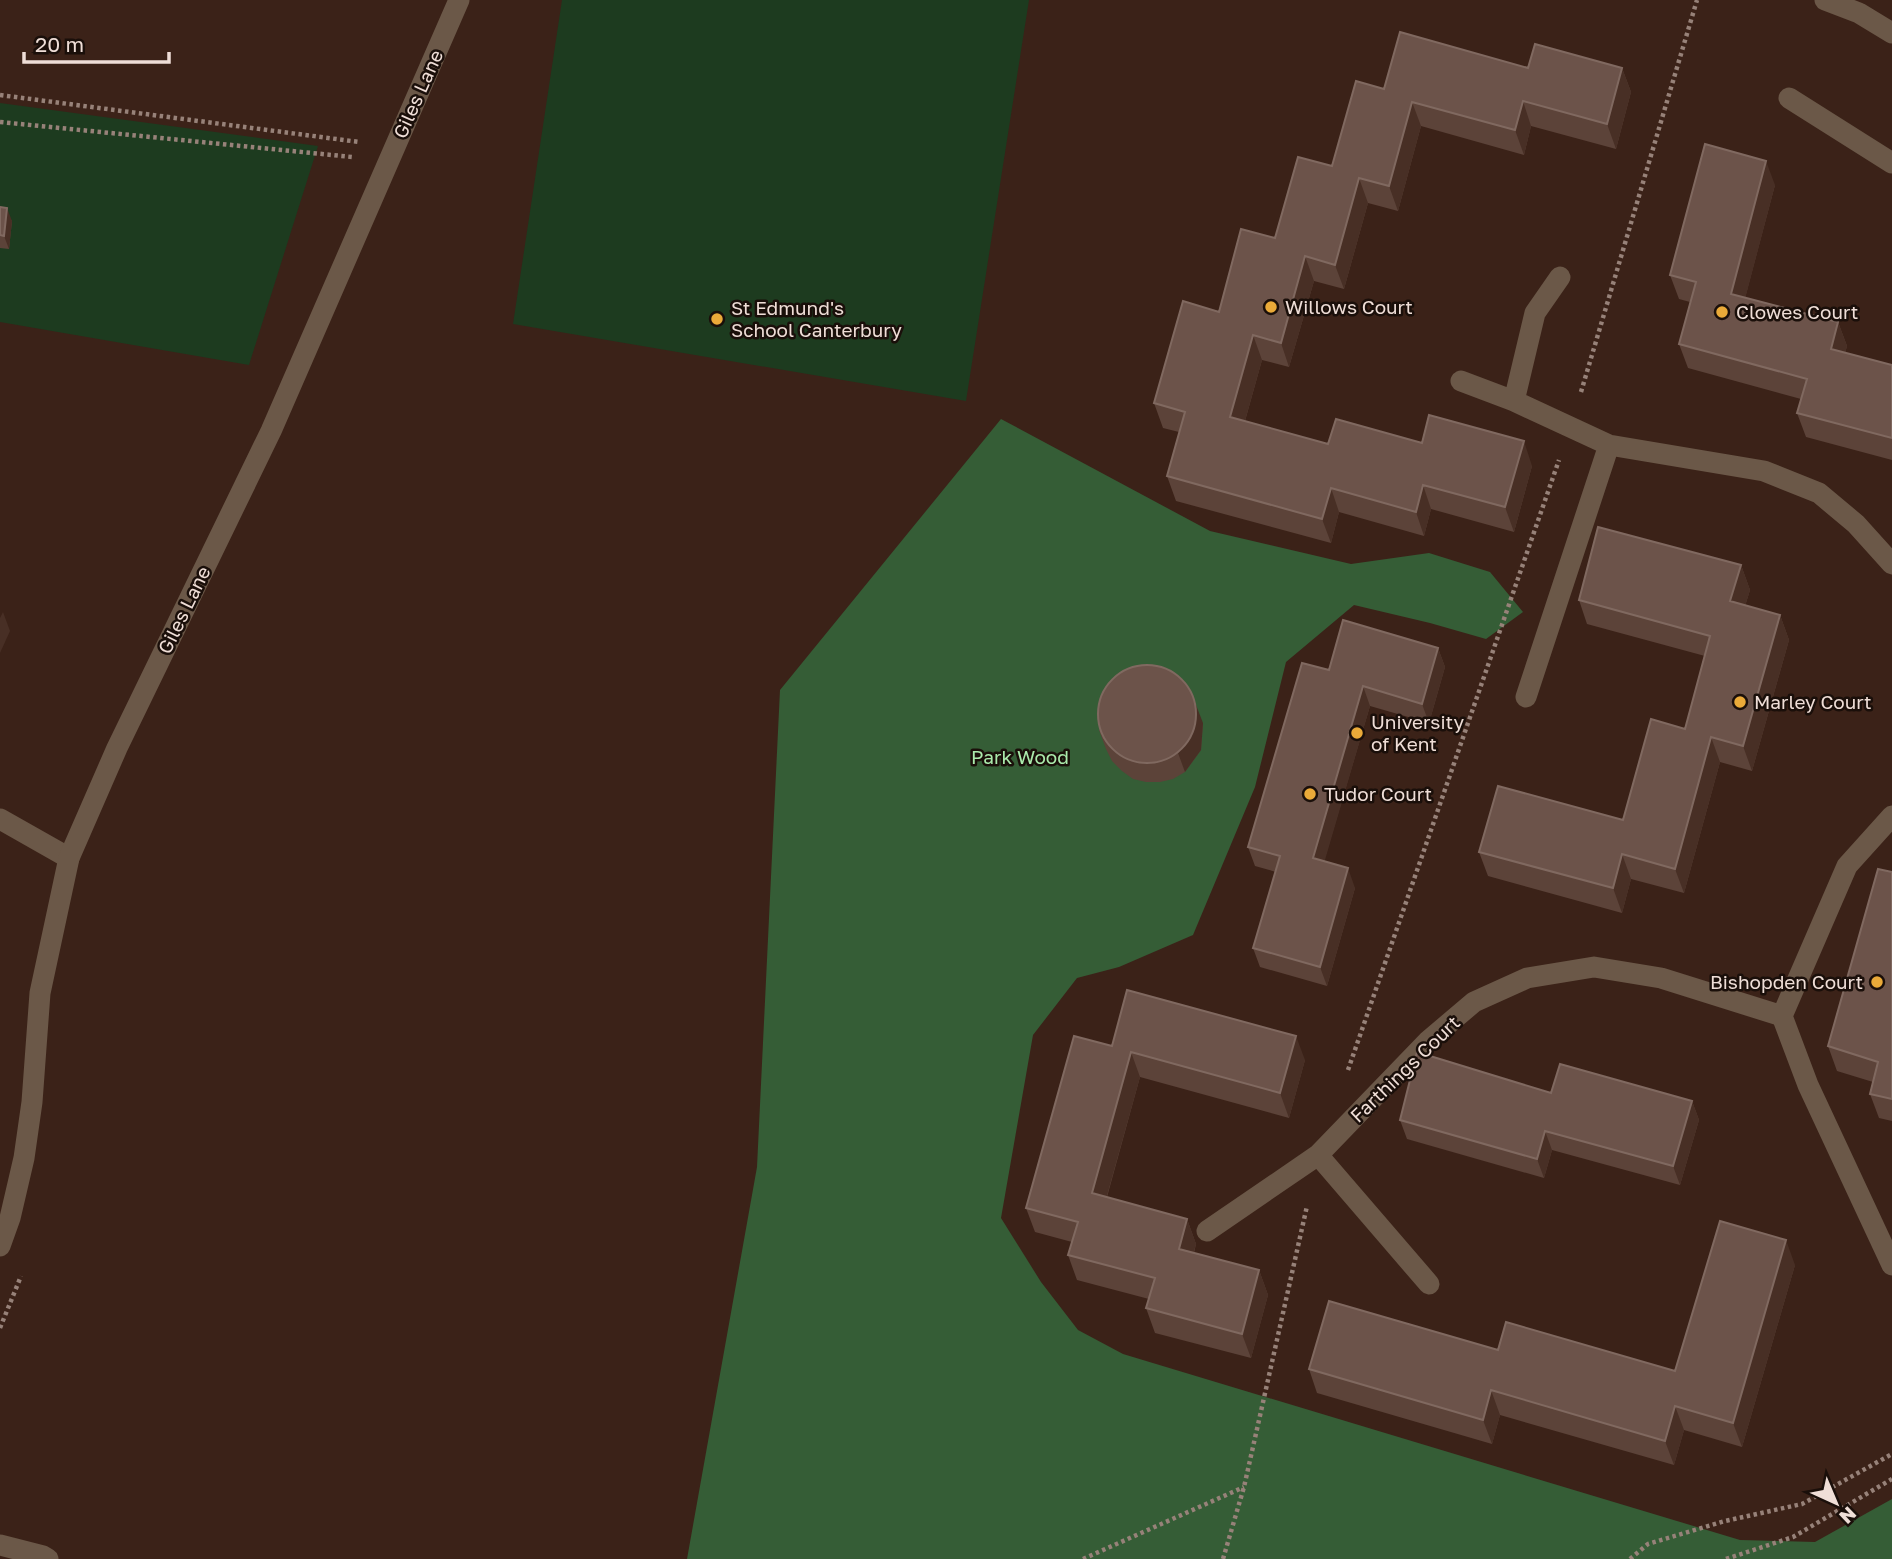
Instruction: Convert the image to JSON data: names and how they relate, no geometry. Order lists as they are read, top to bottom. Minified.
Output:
{"streets":{"street":["Giles Lane","Farthings Court"]},"parks":["Park Wood"],"places":["Willows Court","Clowes Court","St Edmund's School Canterbury","Marley Court","University of Kent","Tudor Court","Bishopden Court"],"scale_bar":"20 m","north":"bottom right"}
